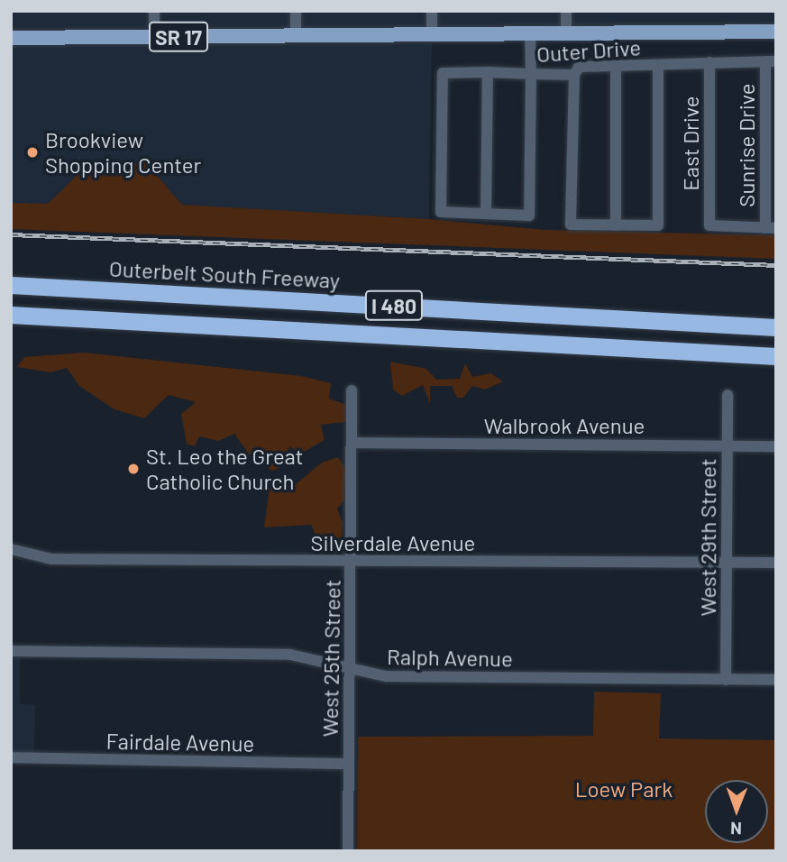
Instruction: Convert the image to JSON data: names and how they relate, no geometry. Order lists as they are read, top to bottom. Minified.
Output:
{"streets":{"highway":["Outerbelt South Freeway","I 480"],"main road":["SR 17"],"street":["Outer Drive","East Drive","Sunrise Drive","Walbrook Avenue","West 29th Street","Silverdale Avenue","Ralph Avenue","West 25th Street","Fairdale Avenue"]},"crossings":[["Outer Drive","East Drive"],["Outer Drive","Sunrise Drive"],["East Drive","Sunrise Drive"],["Walbrook Avenue","West 29th Street"],["Walbrook Avenue","West 25th Street"],["West 29th Street","Silverdale Avenue"],["West 29th Street","Ralph Avenue"],["Silverdale Avenue","West 25th Street"],["Ralph Avenue","West 25th Street"],["West 25th Street","Fairdale Avenue"]],"parks":["Loew Park"],"places":["Brookview Shopping Center","St. Leo the Great Catholic Church"],"north":"bottom"}
